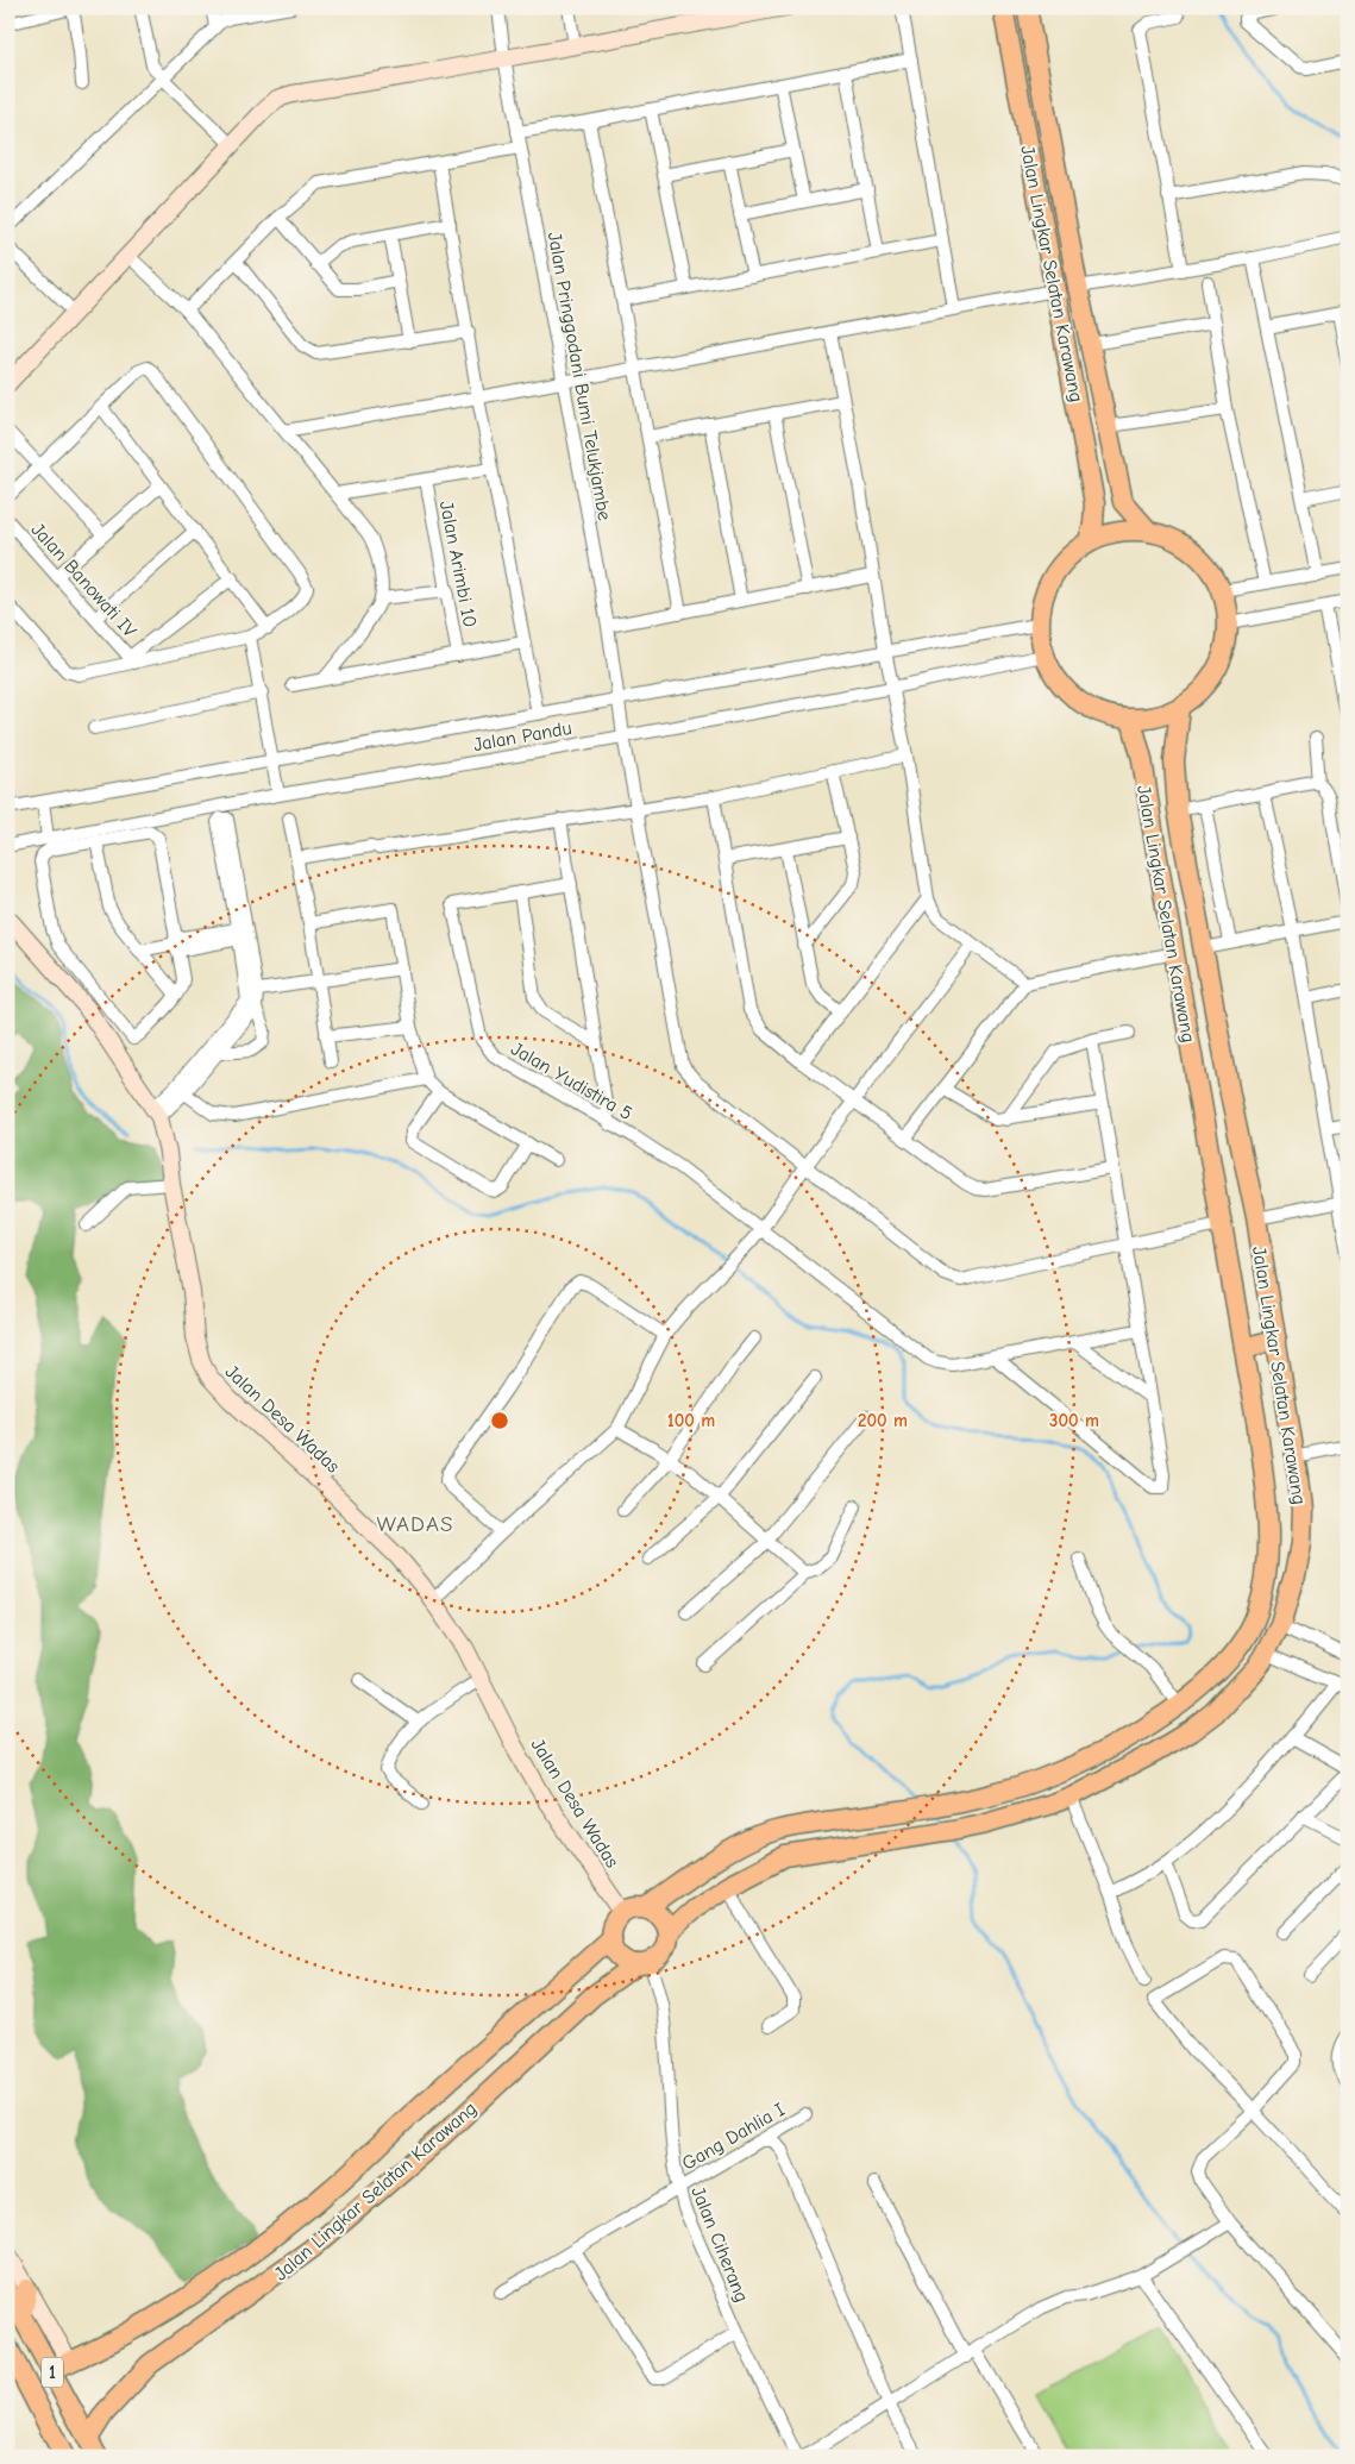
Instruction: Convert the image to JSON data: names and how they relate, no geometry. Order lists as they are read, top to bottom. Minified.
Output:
{"streets":{"main road":["Jalan Lingkar Selatan Karawang","Jalan Desa Wadas","1"],"street":["Jalan Pringgodani Bumi Telukjambe","Jalan Arimbi 10","Jalan Banowati IV","Jalan Pandu","Jalan Yudistira 5","Gang Dahlia I","Jalan Ciherang"]},"crossings":[["Jalan Lingkar Selatan Karawang","Jalan Pringgodani Bumi Telukjambe"],["Jalan Lingkar Selatan Karawang","Jalan Pandu"],["Jalan Lingkar Selatan Karawang","Jalan Desa Wadas"],["Jalan Lingkar Selatan Karawang","Jalan Ciherang"],["Jalan Lingkar Selatan Karawang","1"],["Jalan Pringgodani Bumi Telukjambe","Jalan Pandu"],["Jalan Desa Wadas","Jalan Ciherang"],["Gang Dahlia I","Jalan Ciherang"]],"districts":["WADAS"],"rings":["100 m","200 m","300 m"]}
